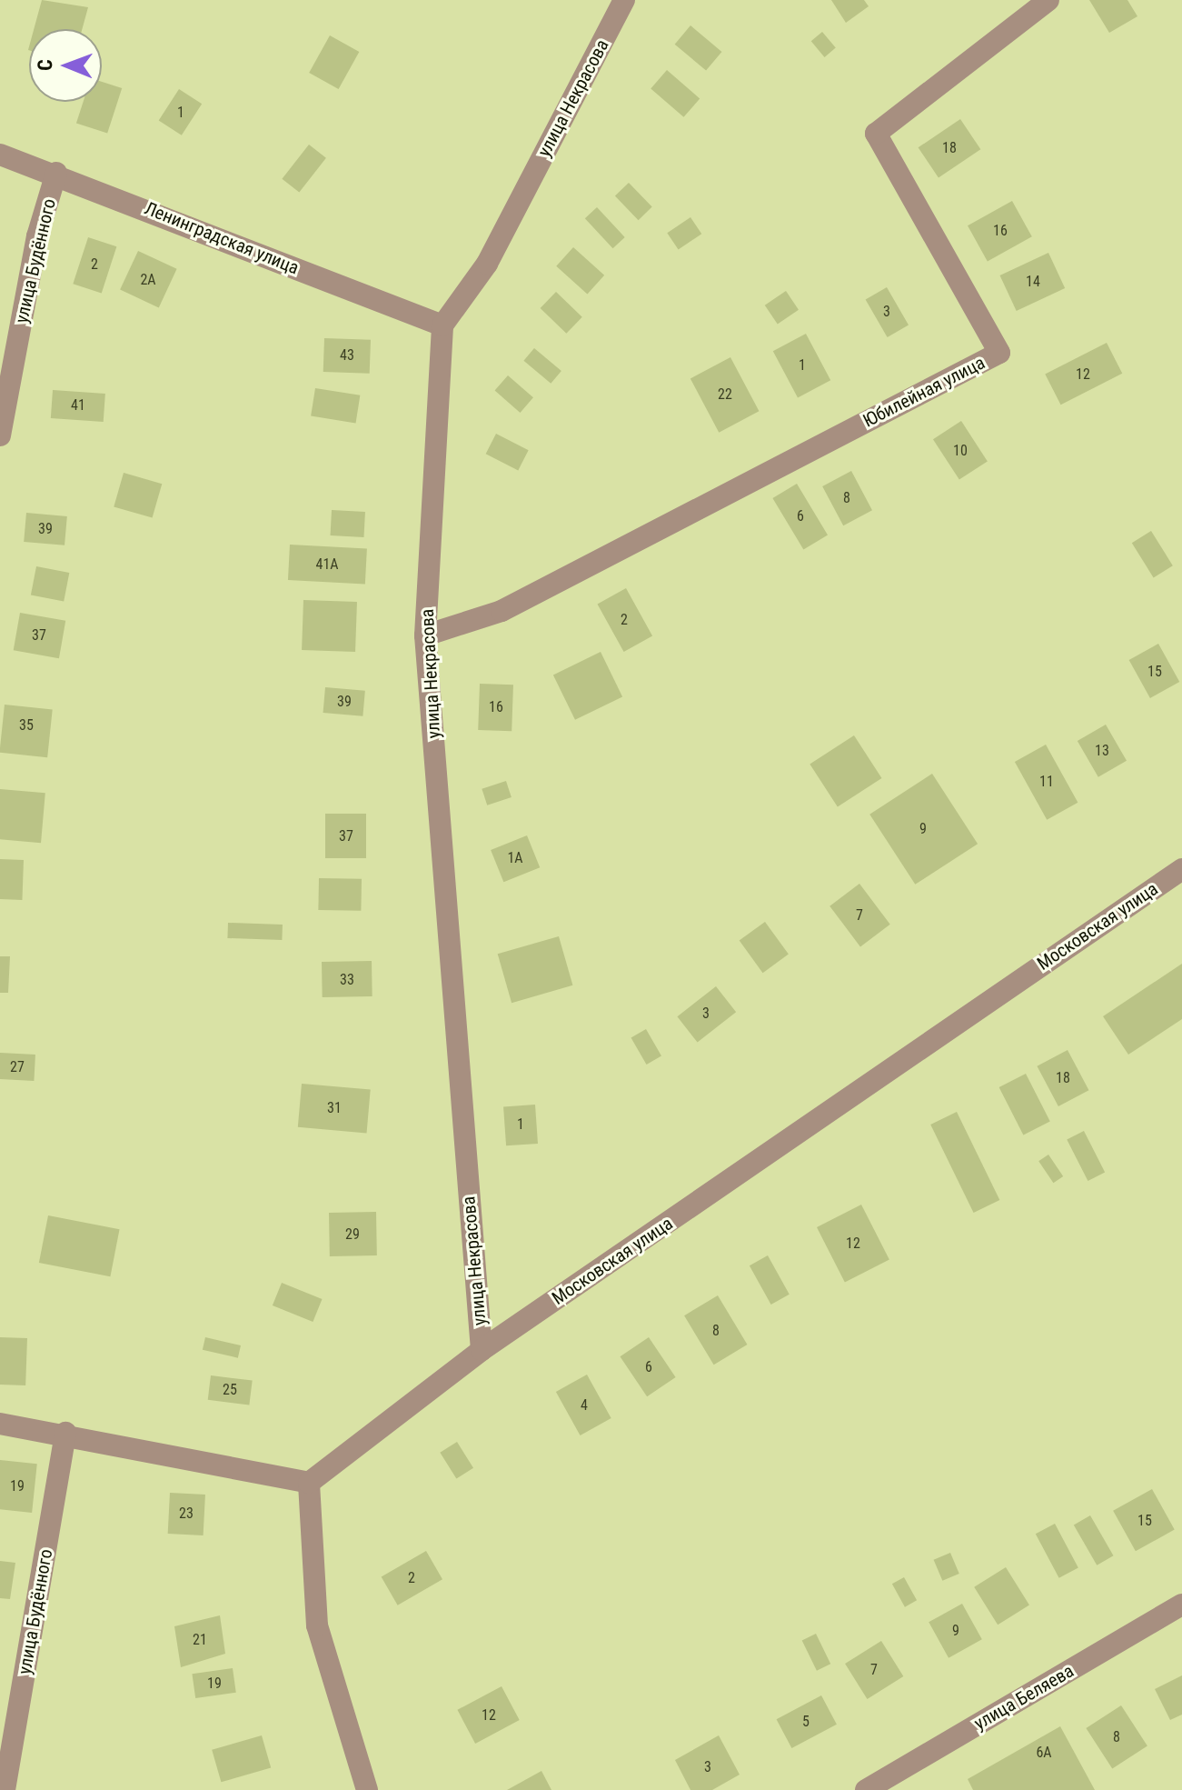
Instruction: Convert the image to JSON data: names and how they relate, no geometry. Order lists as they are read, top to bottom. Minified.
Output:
{"streets":{"street":["улица Некрасова","Ленинградская улица","улица Будённого","Юбилейная улица","Московская улица","улица Беляева"]},"crossings":[["улица Некрасова","Ленинградская улица"],["улица Некрасова","Юбилейная улица"],["улица Некрасова","Московская улица"],["Ленинградская улица","улица Будённого"]],"house_numbers":["1","18","16","2","2А","14","3","43","1","12","22","41","10","8","6","39","41А","2","37","15","39","16","35","13","11","9","37","1А","7","33","3","27","18","31","1","29","12","8","6","25","4","19","23","15","2","9","21","7","19","12","5","8","6А","3"],"north":"left"}
